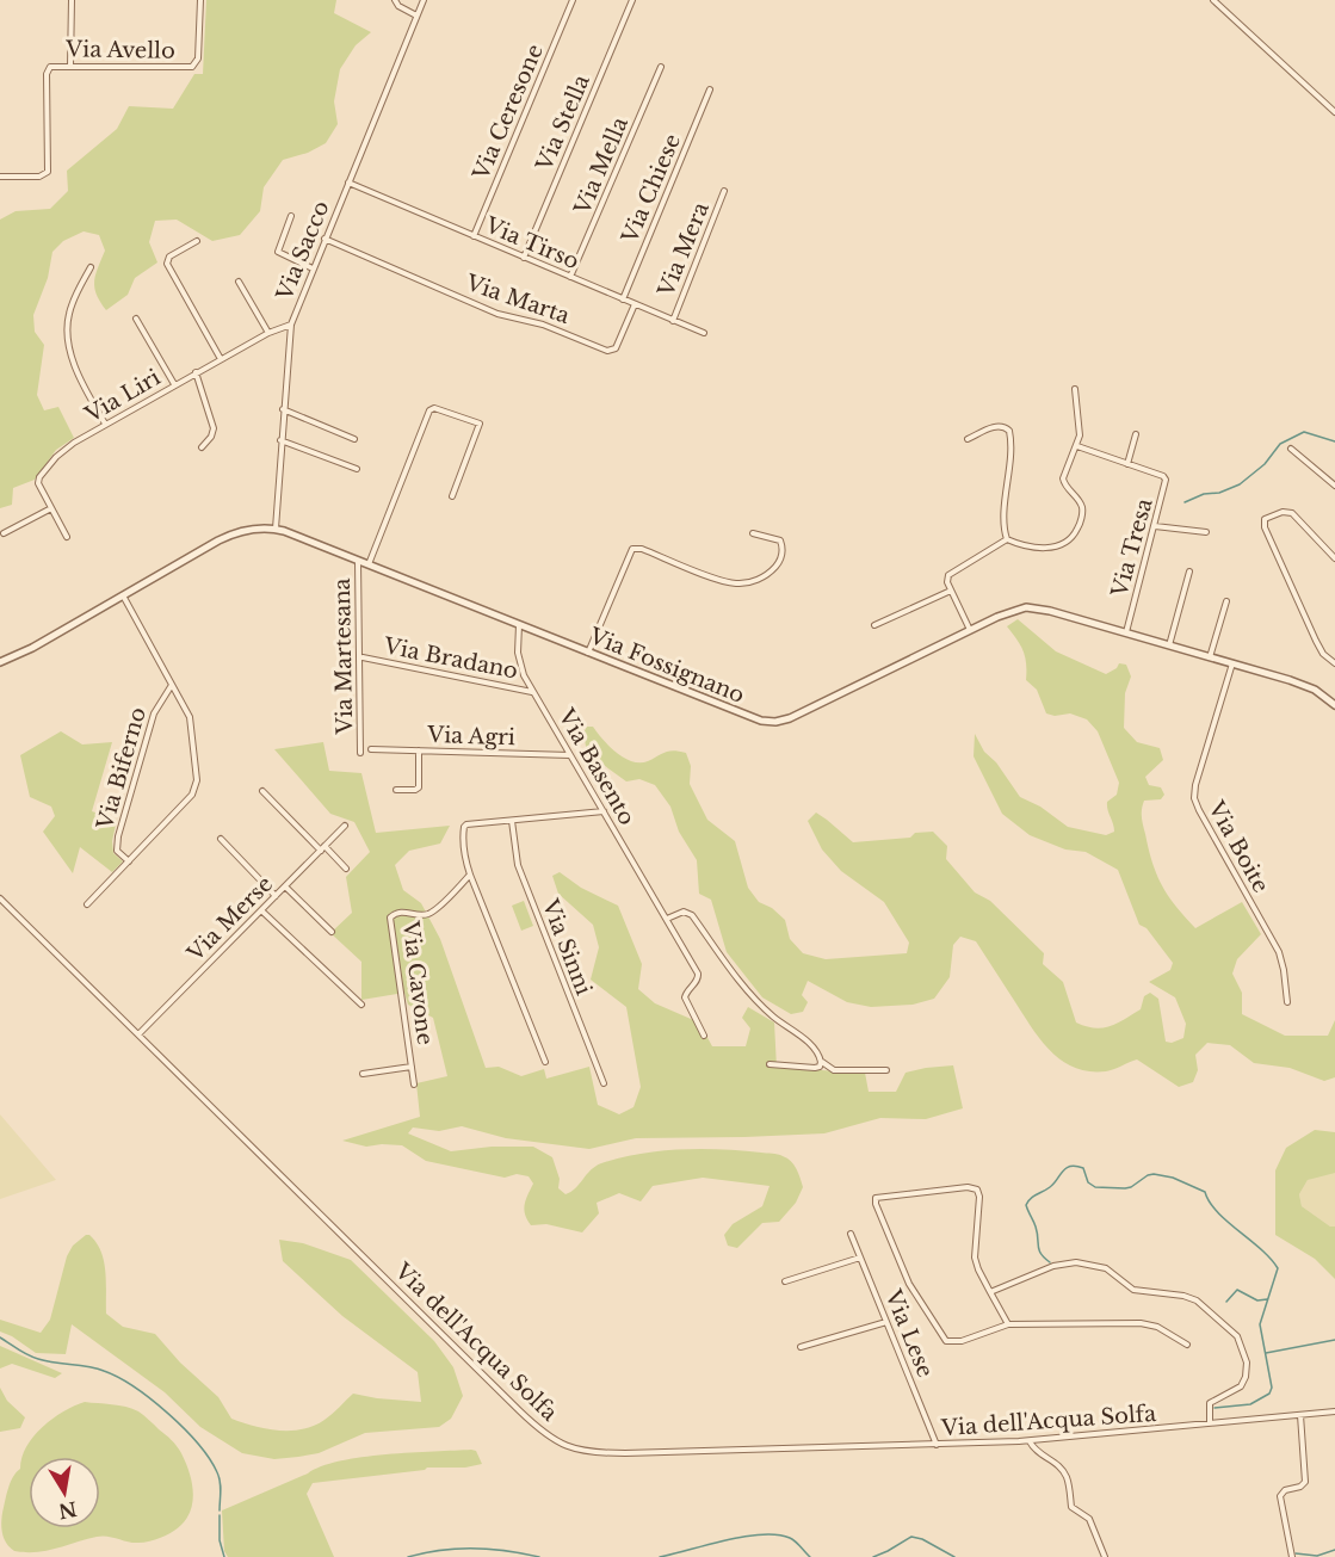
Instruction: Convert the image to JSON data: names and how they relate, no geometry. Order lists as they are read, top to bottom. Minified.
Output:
{"streets":{"street":["Via Avello","Via Ceresone","Via Stella","Via Mella","Via Chiese","Via Tirso","Via Mera","Via Sacco","Via Marta","Via Liri","Via Tresa","Via Martesana","Via Bradano","Via Fossignano","Via Agri","Via Basento","Via Biferno","Via Boite","Via Merse","Via Sinni","Via Cavone","Via Lese","Via dell'Acqua Solfa"]},"crossings":[["Via Ceresone","Via Tirso"],["Via Stella","Via Tirso"],["Via Mella","Via Tirso"],["Via Chiese","Via Tirso"],["Via Tirso","Via Mera"],["Via Tirso","Via Sacco"],["Via Tirso","Via Marta"],["Via Sacco","Via Marta"],["Via Sacco","Via Liri"],["Via Sacco","Via Fossignano"],["Via Tresa","Via Fossignano"],["Via Martesana","Via Fossignano"],["Via Bradano","Via Basento"],["Via Fossignano","Via Basento"],["Via Fossignano","Via Biferno"],["Via Fossignano","Via Boite"],["Via Agri","Via Basento"],["Via Merse","Via dell'Acqua Solfa"],["Via Lese","Via dell'Acqua Solfa"]],"north":"bottom"}
